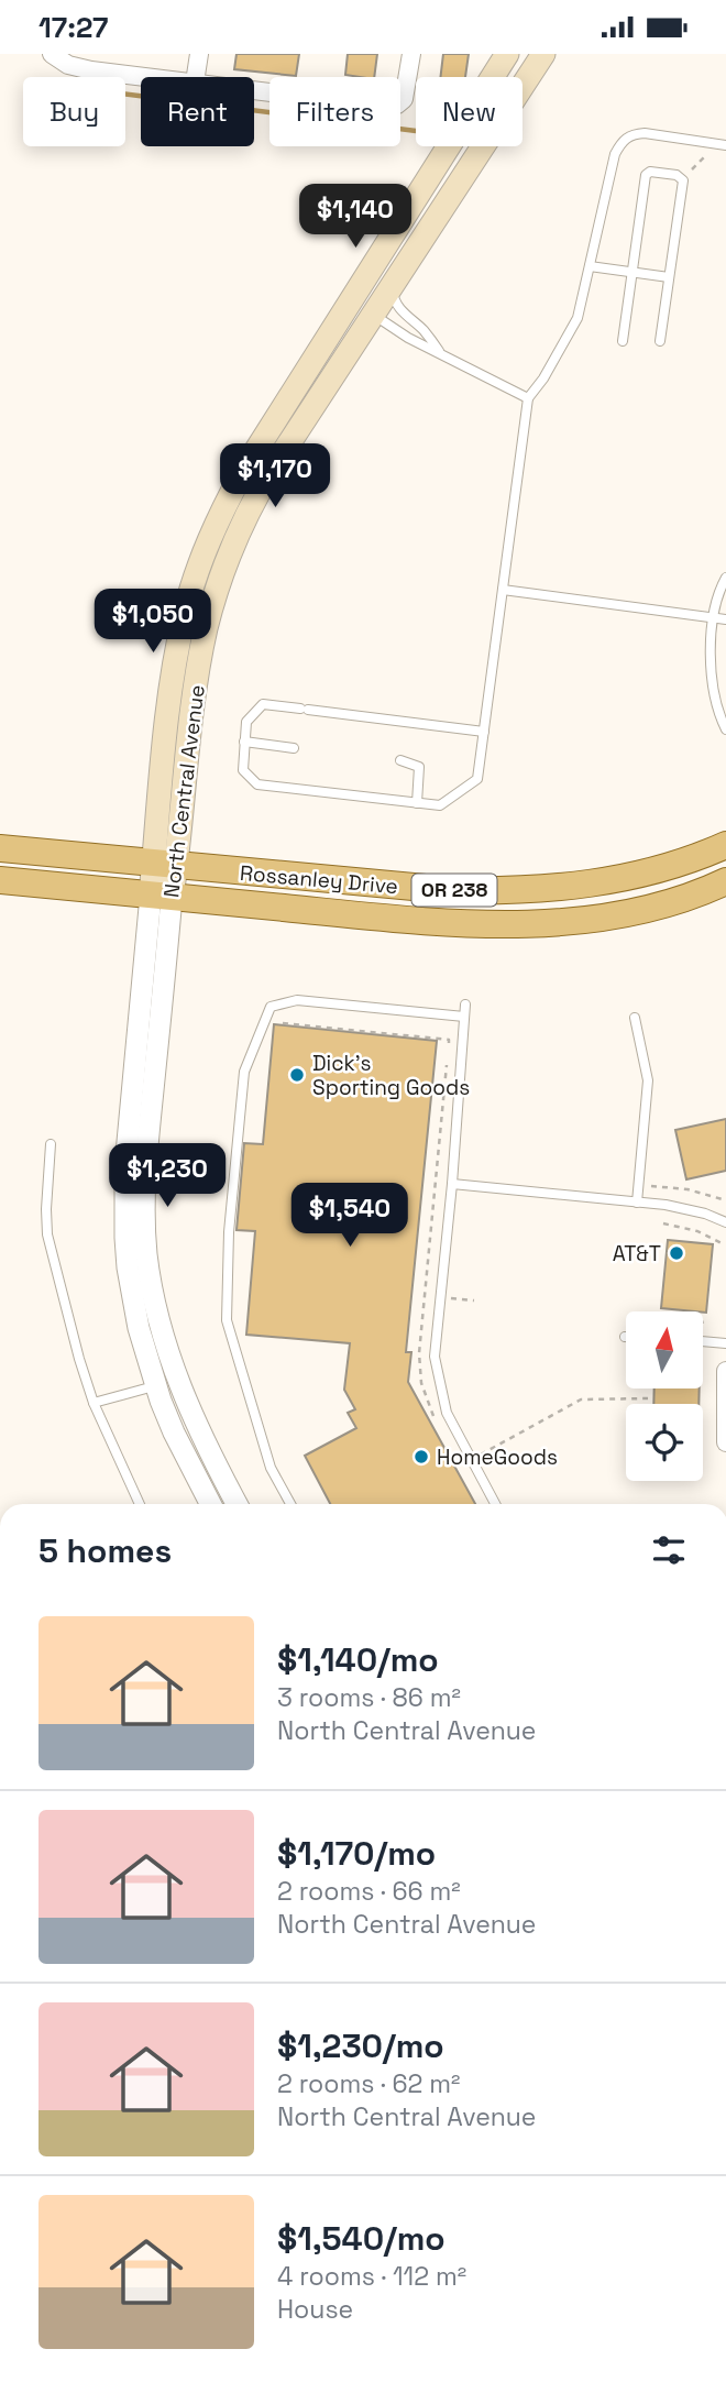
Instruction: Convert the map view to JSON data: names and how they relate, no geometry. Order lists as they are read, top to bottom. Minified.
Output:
{"streets":{"main road":["North Central Avenue","Rossanley Drive","OR 238"]},"crossings":[["North Central Avenue","Rossanley Drive"]],"places":["Dick's Sporting Goods","AT&T","HomeGoods"],"north":"top","page":{"status":"17:27","chip":["Buy","Rent","Filters","New"],"price":["$1,140","$1,170","$1,050","$1,230","$1,540"],"heading":"5 homes","list":[{"name":"$1,140/mo","note":"3 rooms · 86 m² · North Central Avenue"},{"name":"$1,170/mo","note":"2 rooms · 66 m² · North Central Avenue"},{"name":"$1,230/mo","note":"2 rooms · 62 m² · North Central Avenue"},{"name":"$1,540/mo","note":"4 rooms · 112 m² · House"}]}}
